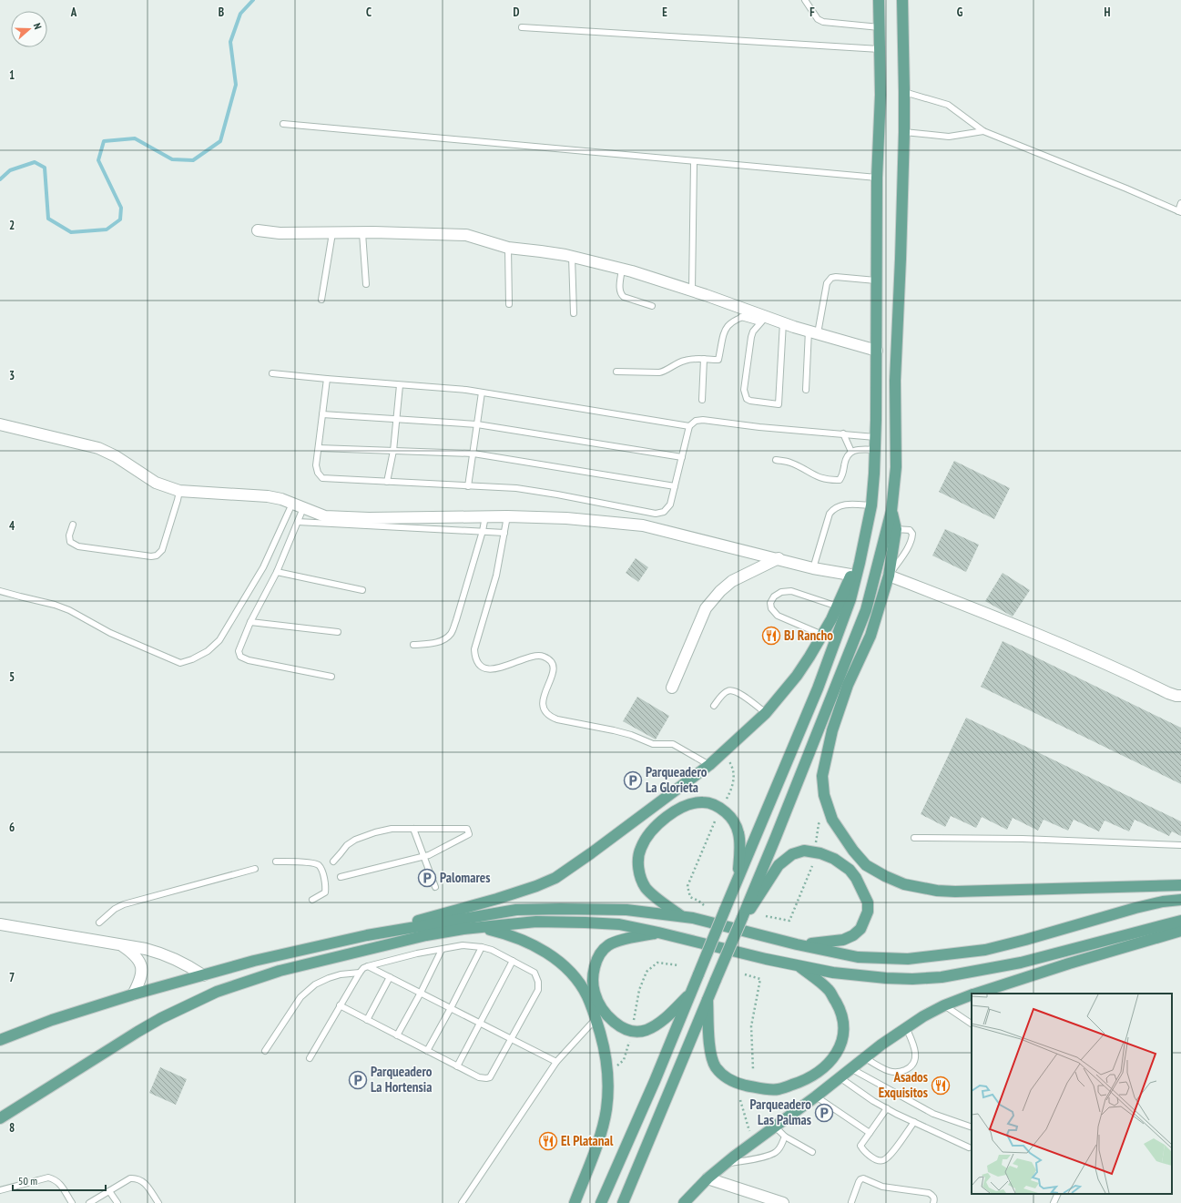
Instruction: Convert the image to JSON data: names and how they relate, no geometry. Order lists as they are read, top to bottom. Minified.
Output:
{"places":{"restaurant":["BJ Rancho","Asados Exquisitos","El Platanal"],"parking":["Parqueadero La Glorieta","Palomares","Parqueadero La Hortensia","Parqueadero Las Palmas"]},"scale_bar":"50 m","north":"right","grid":{"columns":["A","B","C","D","E","F","G","H"],"rows":["1","2","3","4","5","6","7","8"]}}
